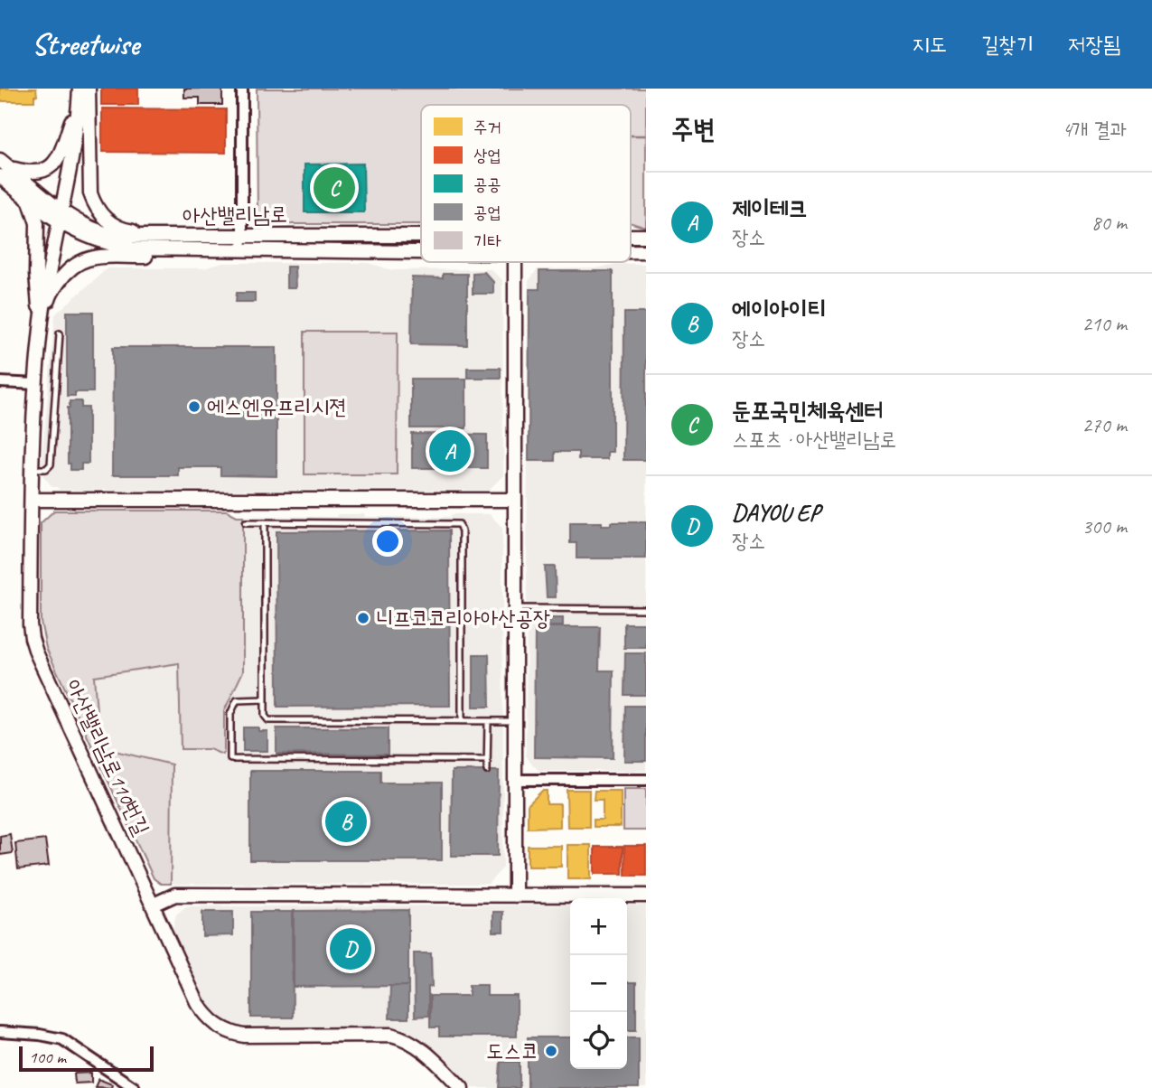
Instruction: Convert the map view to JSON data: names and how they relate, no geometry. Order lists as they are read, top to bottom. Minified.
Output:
{"streets":{"street":["아산밸리남로","아산밸리남로110번길"]},"crossings":[["아산밸리남로","아산밸리남로110번길"]],"places":["에스엔유프리시젼","니프코코리아아산공장","도스코"],"legend":["주거","상업","공공","공업","기타"],"scale_bar":"100 m","page":{"header":"Streetwise","nav":["지도","길찾기","저장됨"],"heading":["주변","4개 결과"],"pins":["C","A","B","D"],"list":[{"mark":"A","name":"제이테크","note":"장소","value":"80 m"},{"mark":"B","name":"에이아이티","note":"장소","value":"210 m"},{"mark":"C","name":"둔포국민체육센터","note":"스포츠 · 아산밸리남로","value":"270 m"},{"mark":"D","name":"DAYOU EP","note":"장소","value":"300 m"}],"map_buttons":["+","−"],"scale":"100 m"}}
